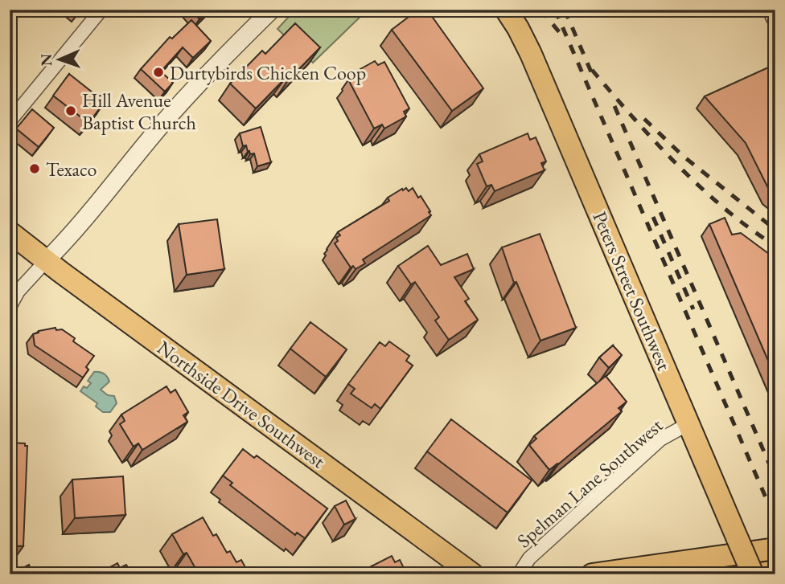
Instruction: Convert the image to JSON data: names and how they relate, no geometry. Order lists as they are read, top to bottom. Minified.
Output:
{"streets":{"main road":["Peters Street Southwest","Northside Drive Southwest"],"street":["Spelman Lane Southwest"]},"crossings":[["Peters Street Southwest","Spelman Lane Southwest"]],"places":["Durtybirds Chicken Coop","Hill Avenue Baptist Church","Texaco"],"north":"left"}
